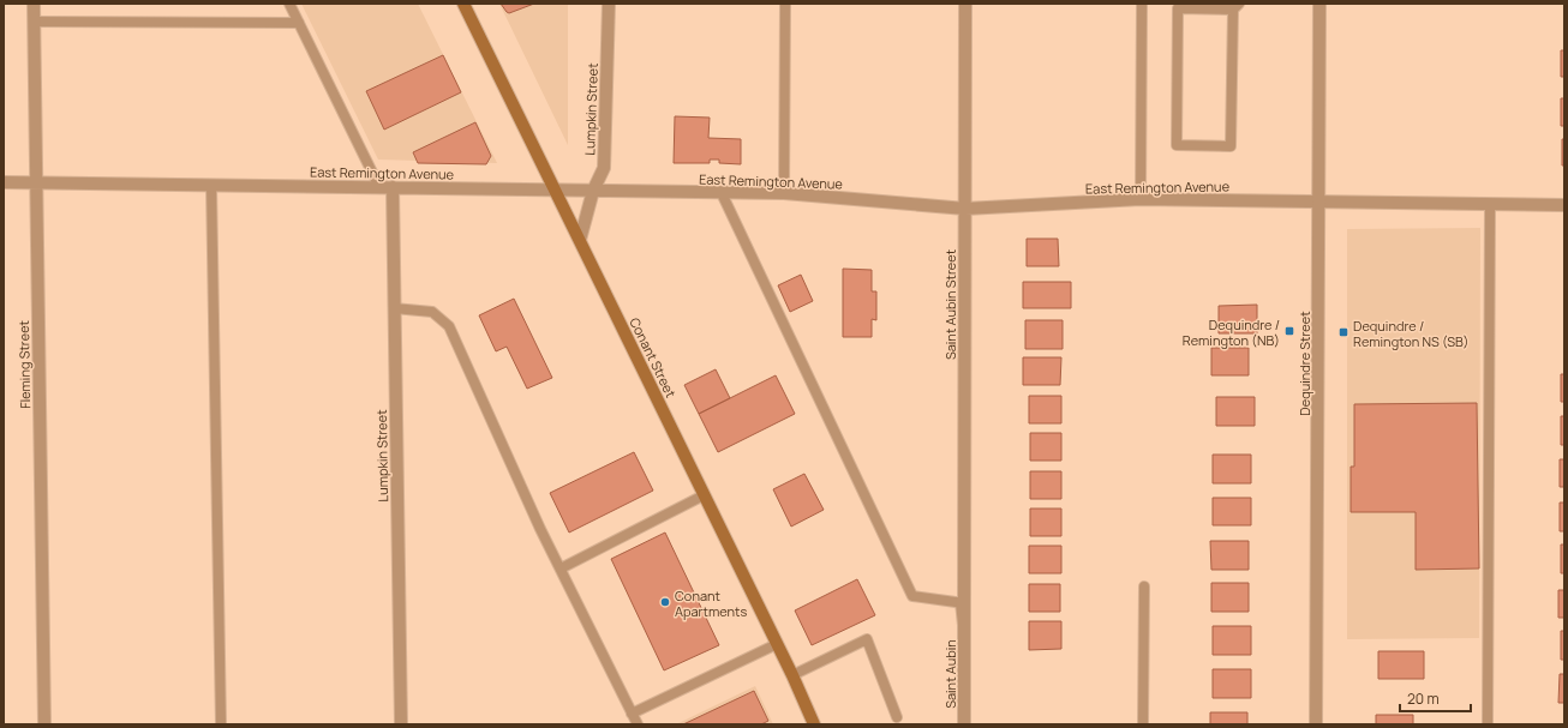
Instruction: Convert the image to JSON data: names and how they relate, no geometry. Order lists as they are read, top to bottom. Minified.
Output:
{"streets":{"main road":["Conant Street"],"street":["Lumpkin Street","East Remington Avenue","Saint Aubin Street","Dequindre Street","Fleming Street","Saint Aubin"]},"crossings":[["Lumpkin Street","East Remington Avenue"],["Lumpkin Street","Conant Street"],["East Remington Avenue","Saint Aubin Street"],["East Remington Avenue","Conant Street"],["East Remington Avenue","Dequindre Street"],["East Remington Avenue","Fleming Street"],["Saint Aubin Street","Saint Aubin"]],"places":{"transit":["Dequindre / Remington (NB)","Dequindre / Remington NS (SB)"],"other":["Conant Apartments"]},"scale_bar":"20 m"}
